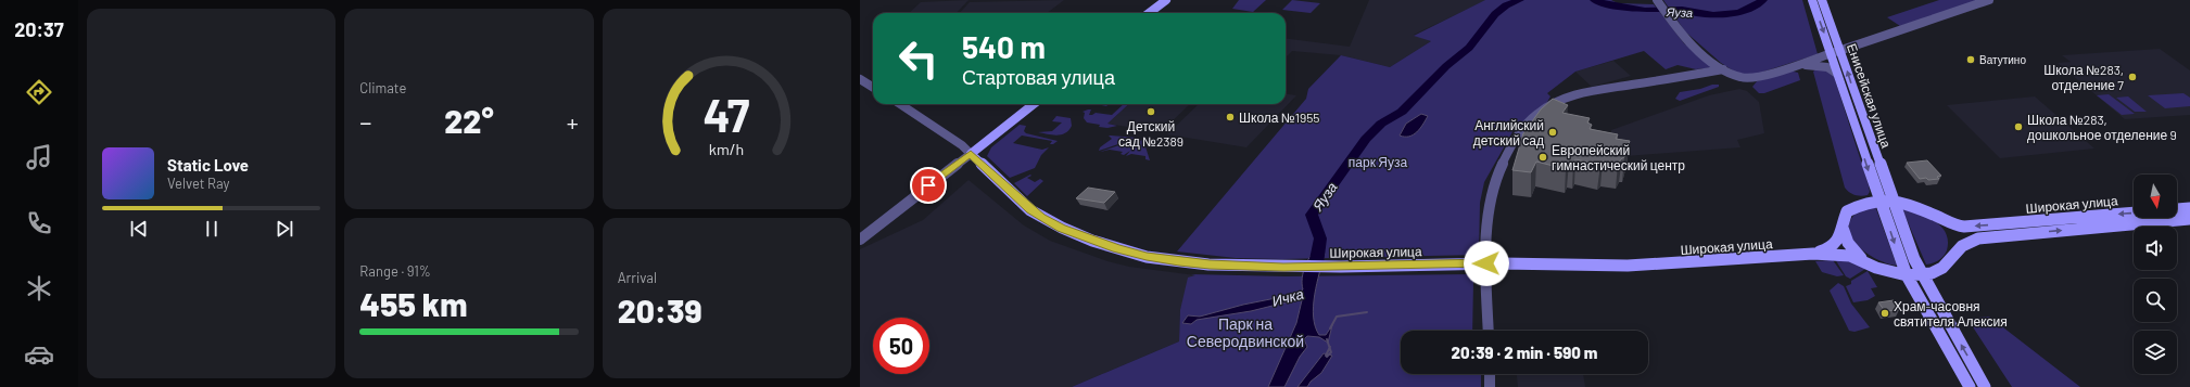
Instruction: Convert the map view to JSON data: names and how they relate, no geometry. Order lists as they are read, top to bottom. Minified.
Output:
{"streets":{"main road":["Енисейская улица","Широкая улица"]},"crossings":[["Енисейская улица","Широкая улица"]],"water":["Яуза","Ичка"],"parks":["парк Яуза","Парк на Северодвинской"],"places":["Ватутино","Школа №283, отделение 7","Детский сад №2389","Школа №1955","Школа №283, дошкольное отделение 9","Английский детский сад","Европейский гимнастический центр","Храм-часовня святителя Алексия"],"north":"bottom","page":{"tabs":"20:37","tile":["Climate",["Range · 91%","455 km"],["Arrival","20:39"]],"turn":["540 m","Стартовая улица"],"heat":["−","22°","+"],"song":["Static Love","Velvet Ray"],"limit":"50","trip":"20:39 · 2 min · 590 m","gauge":["47","km/h"]}}
